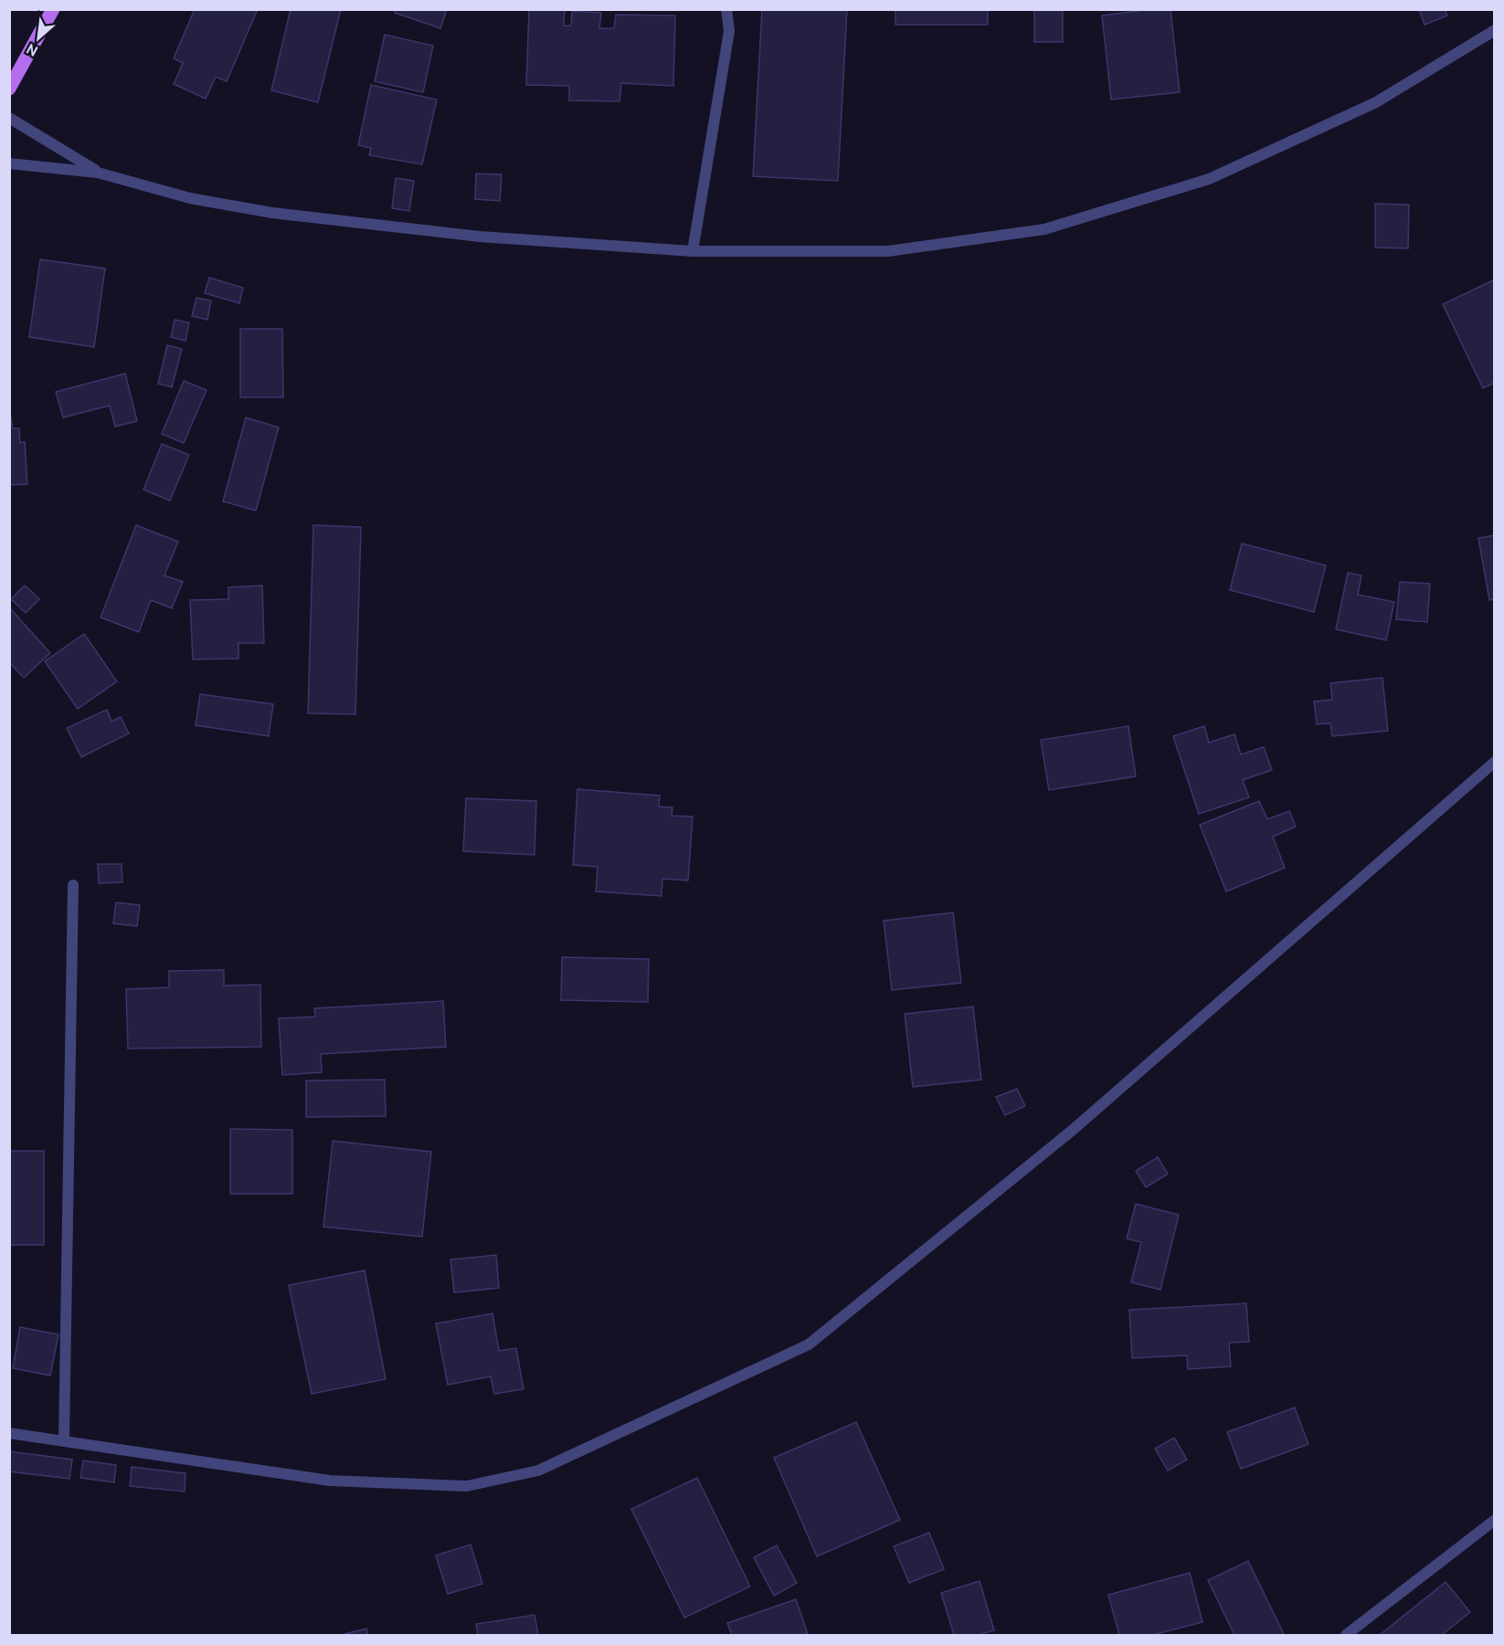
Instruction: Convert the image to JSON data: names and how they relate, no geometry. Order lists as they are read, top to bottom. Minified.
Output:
{"north":"bottom left"}
